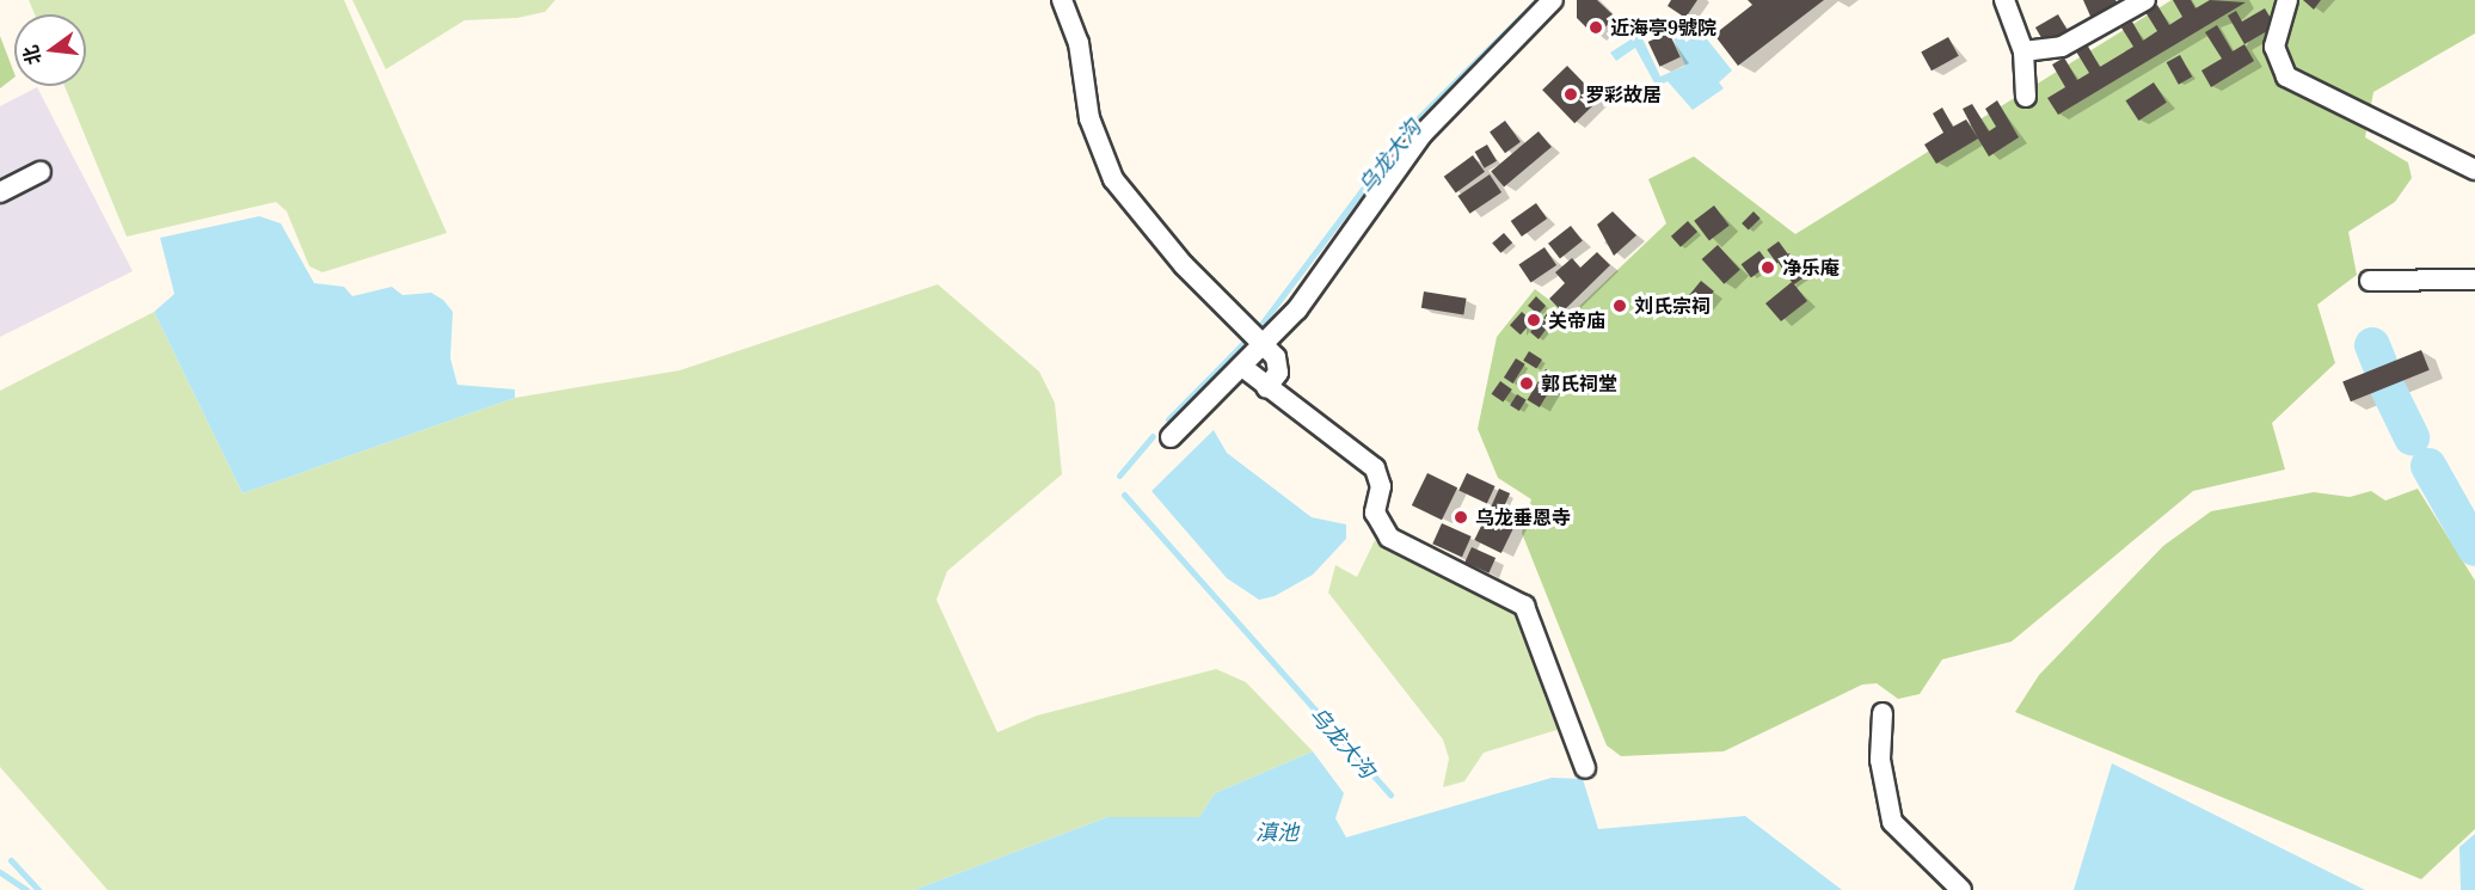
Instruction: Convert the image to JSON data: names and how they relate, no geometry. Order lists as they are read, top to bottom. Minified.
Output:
{"water":["乌龙大沟","滇池"],"places":["近海亭9號院","罗彩故居","净乐庵","刘氏宗祠","关帝庙","郭氏祠堂","乌龙垂恩寺"],"north":"left"}
